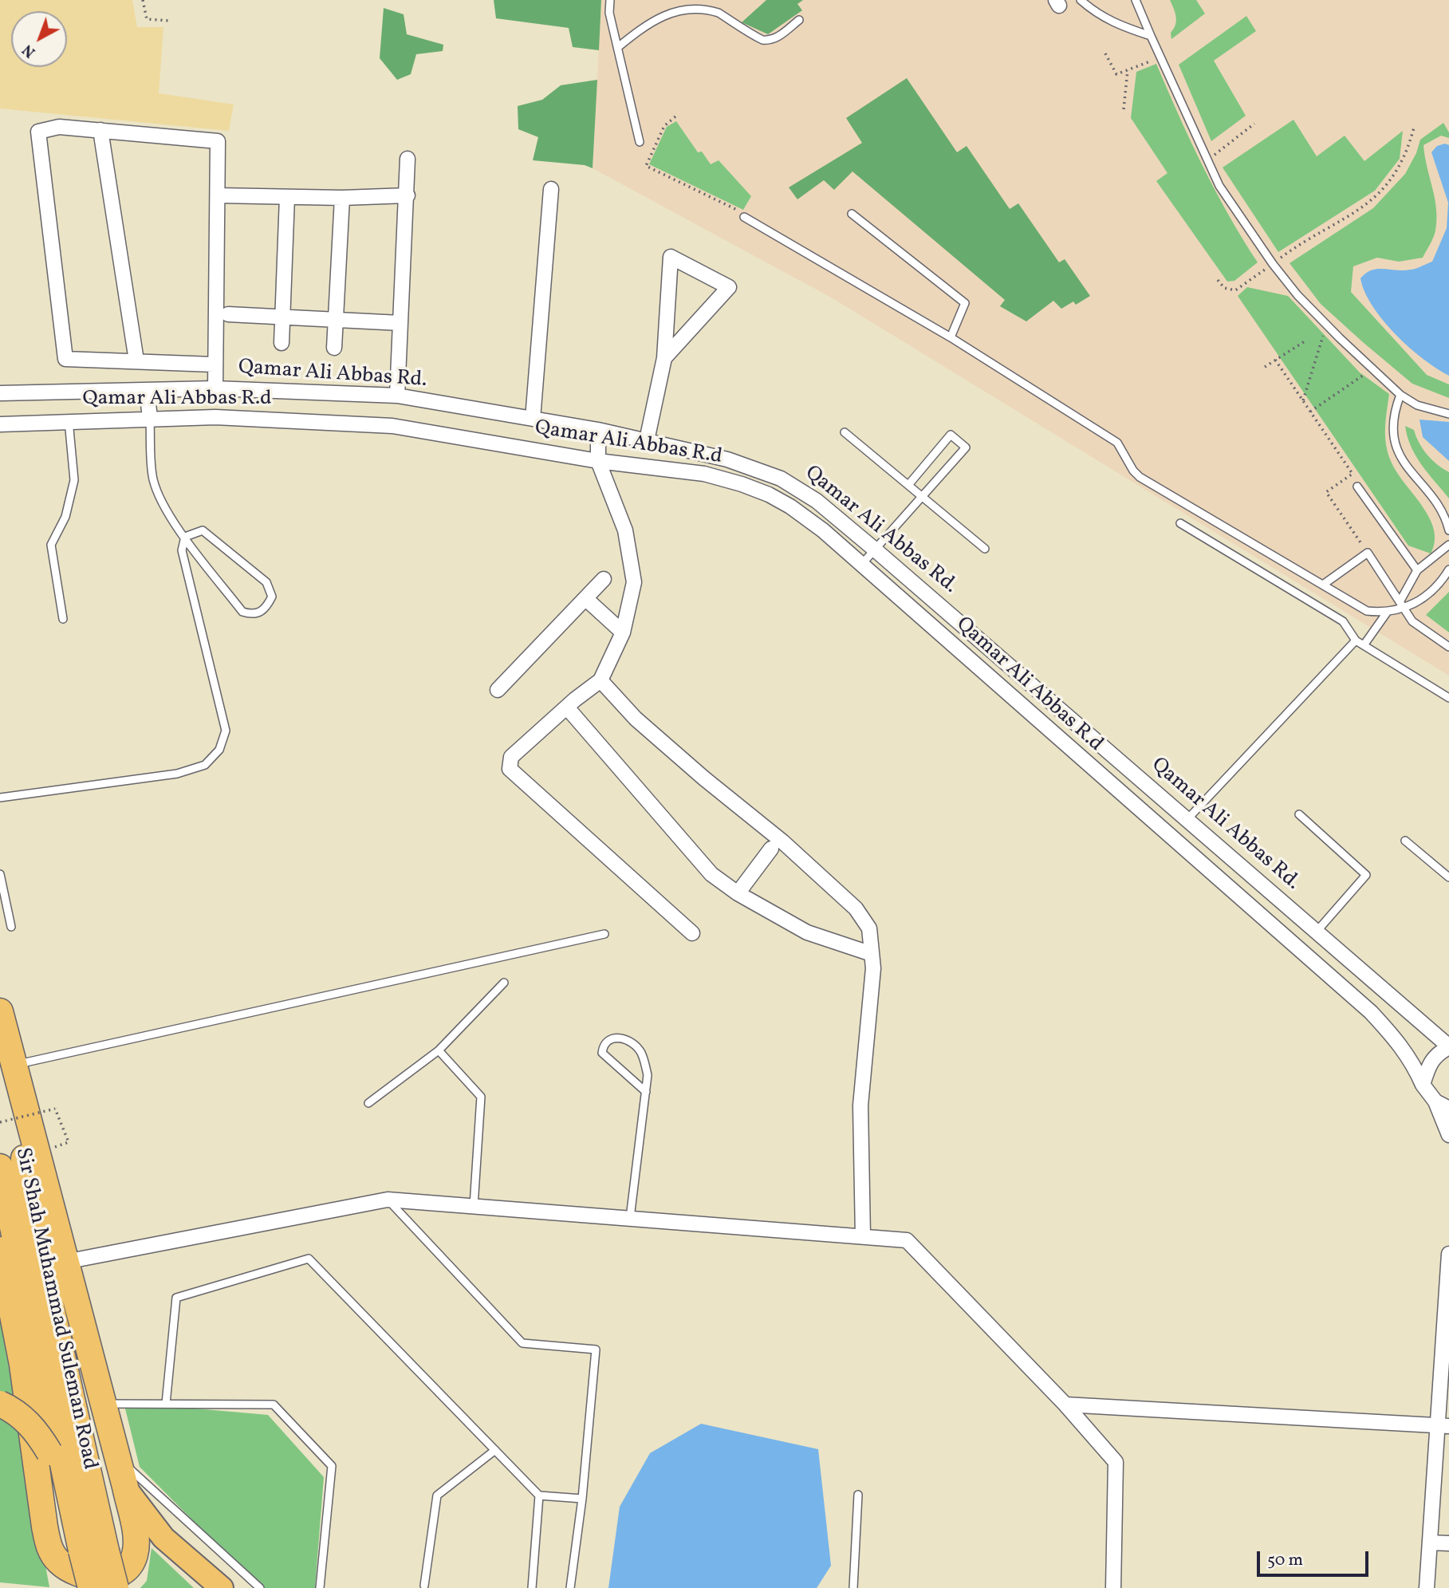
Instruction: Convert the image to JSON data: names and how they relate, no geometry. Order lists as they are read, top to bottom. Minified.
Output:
{"streets":{"highway":["Sir Shah Muhammad Suleman Road"],"street":["Qamar Ali Abbas Rd.","Qamar Ali Abbas R.d"]},"scale_bar":"50 m","north":"bottom left"}
